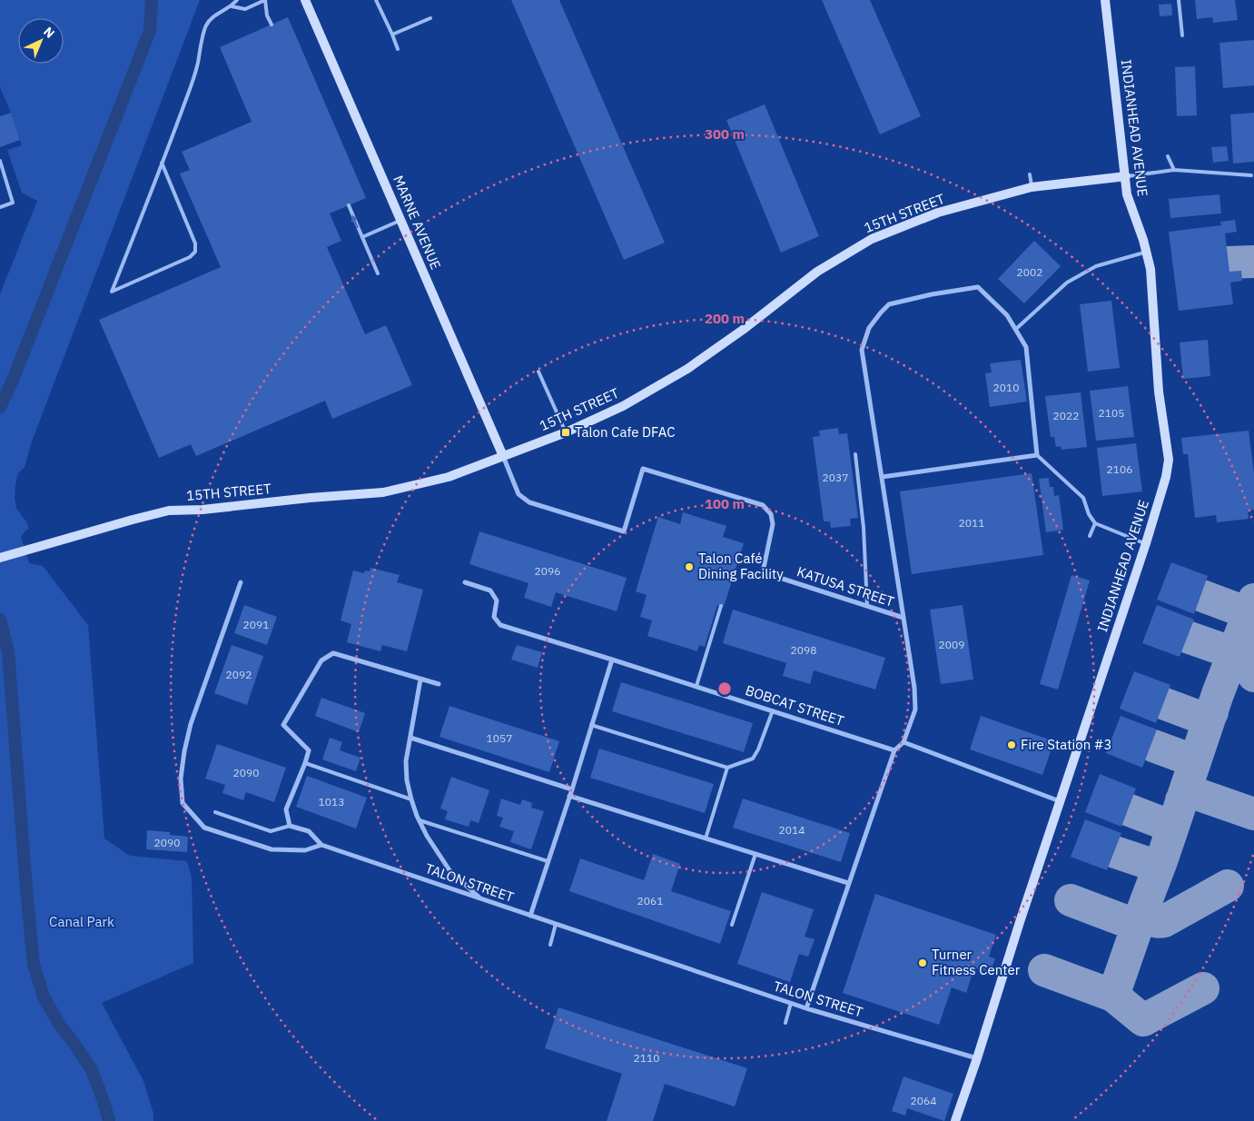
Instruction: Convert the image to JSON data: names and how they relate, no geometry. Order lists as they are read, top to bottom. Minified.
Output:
{"streets":{"street":["INDIANHEAD AVENUE","15TH STREET","MARNE AVENUE","KATUSA STREET","BOBCAT STREET","TALON STREET"]},"crossings":[["INDIANHEAD AVENUE","15TH STREET"],["INDIANHEAD AVENUE","TALON STREET"],["15TH STREET","MARNE AVENUE"],["15TH STREET","KATUSA STREET"],["MARNE AVENUE","KATUSA STREET"]],"parks":["Canal Park"],"places":{"transit":["Talon Cafe DFAC"],"other":["Talon Café Dining Facility","Fire Station #3","Turner Fitness Center"]},"house_numbers":["2002","2010","2105","2022","2106","2037","2011","2096","2091","2009","2098","2092","1057","2090","1013","2014","2090","2061","2110","2064"],"north":"top right","rings":["300 m","200 m","100 m"]}
